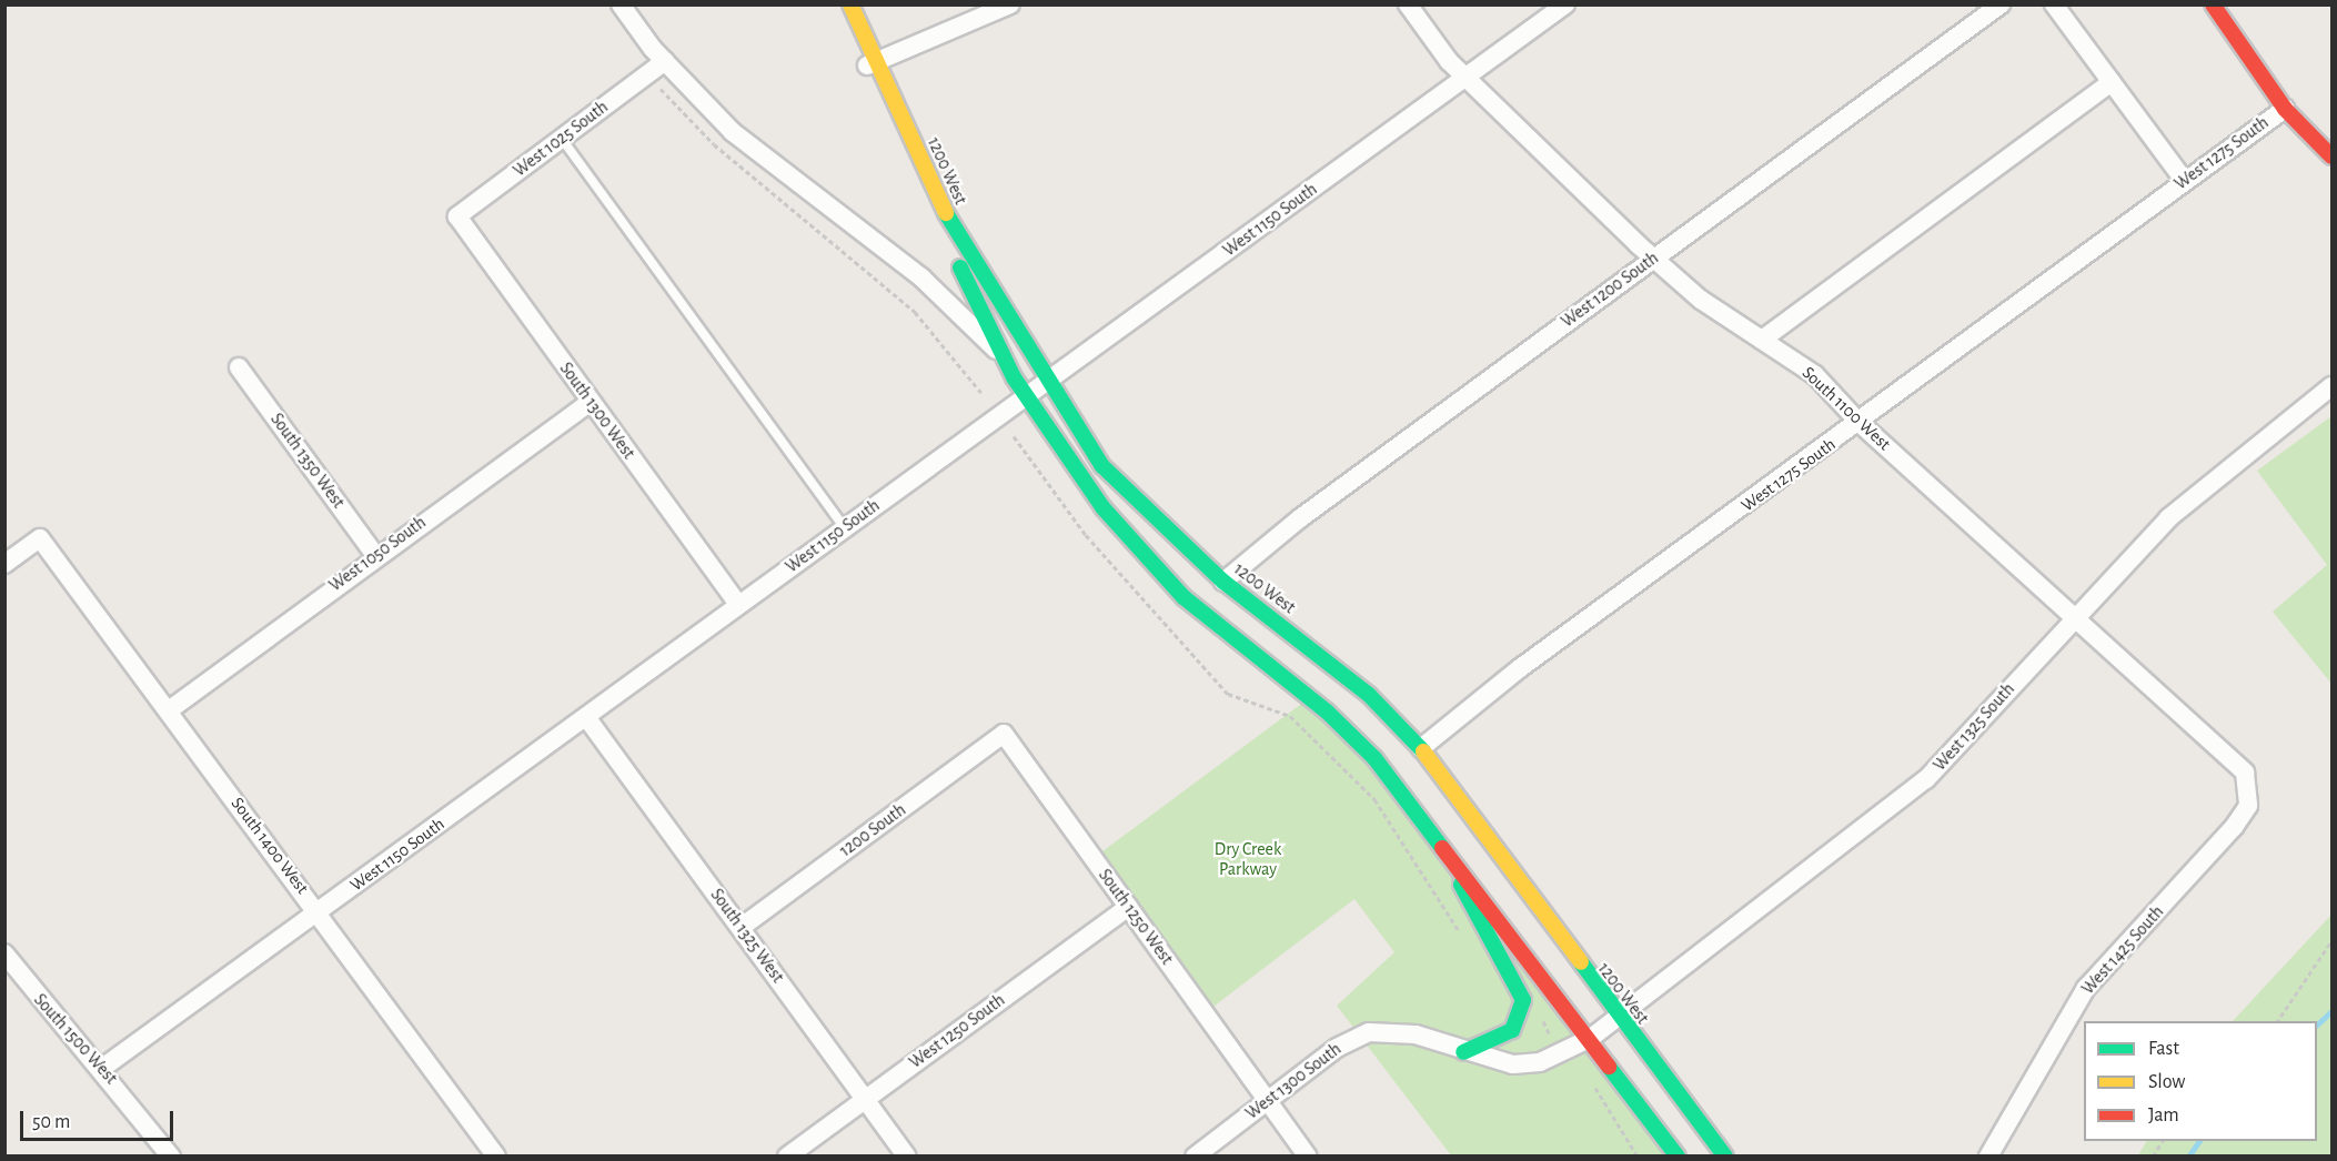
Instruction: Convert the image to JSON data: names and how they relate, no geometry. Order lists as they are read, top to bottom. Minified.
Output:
{"streets":{"street":["West 1025 South","West 1275 South","1200 West","West 1150 South","West 1200 South","South 1100 West","South 1300 West","South 1350 West","West 1050 South","West 1325 South","1200 South","South 1400 West","South 1250 West","South 1325 West","West 1425 South","West 1250 South","South 1500 West","West 1300 South"]},"crossings":[["West 1025 South","South 1300 West"],["West 1275 South","1200 West"],["West 1275 South","South 1100 West"],["1200 West","West 1150 South"],["1200 West","West 1200 South"],["1200 West","West 1325 South"],["1200 West","West 1300 South"],["West 1150 South","South 1100 West"],["West 1150 South","South 1300 West"],["West 1150 South","South 1400 West"],["West 1150 South","South 1325 West"],["West 1150 South","South 1500 West"],["West 1200 South","South 1100 West"],["South 1100 West","West 1325 South"],["South 1100 West","West 1425 South"],["South 1300 West","West 1050 South"],["South 1350 West","West 1050 South"],["West 1050 South","South 1400 West"],["West 1325 South","West 1300 South"],["1200 South","South 1250 West"],["1200 South","South 1325 West"],["South 1250 West","West 1250 South"],["South 1250 West","West 1300 South"],["South 1325 West","West 1250 South"]],"parks":["Dry Creek Parkway"],"legend":["Fast","Slow","Jam"],"scale_bar":"50 m"}
